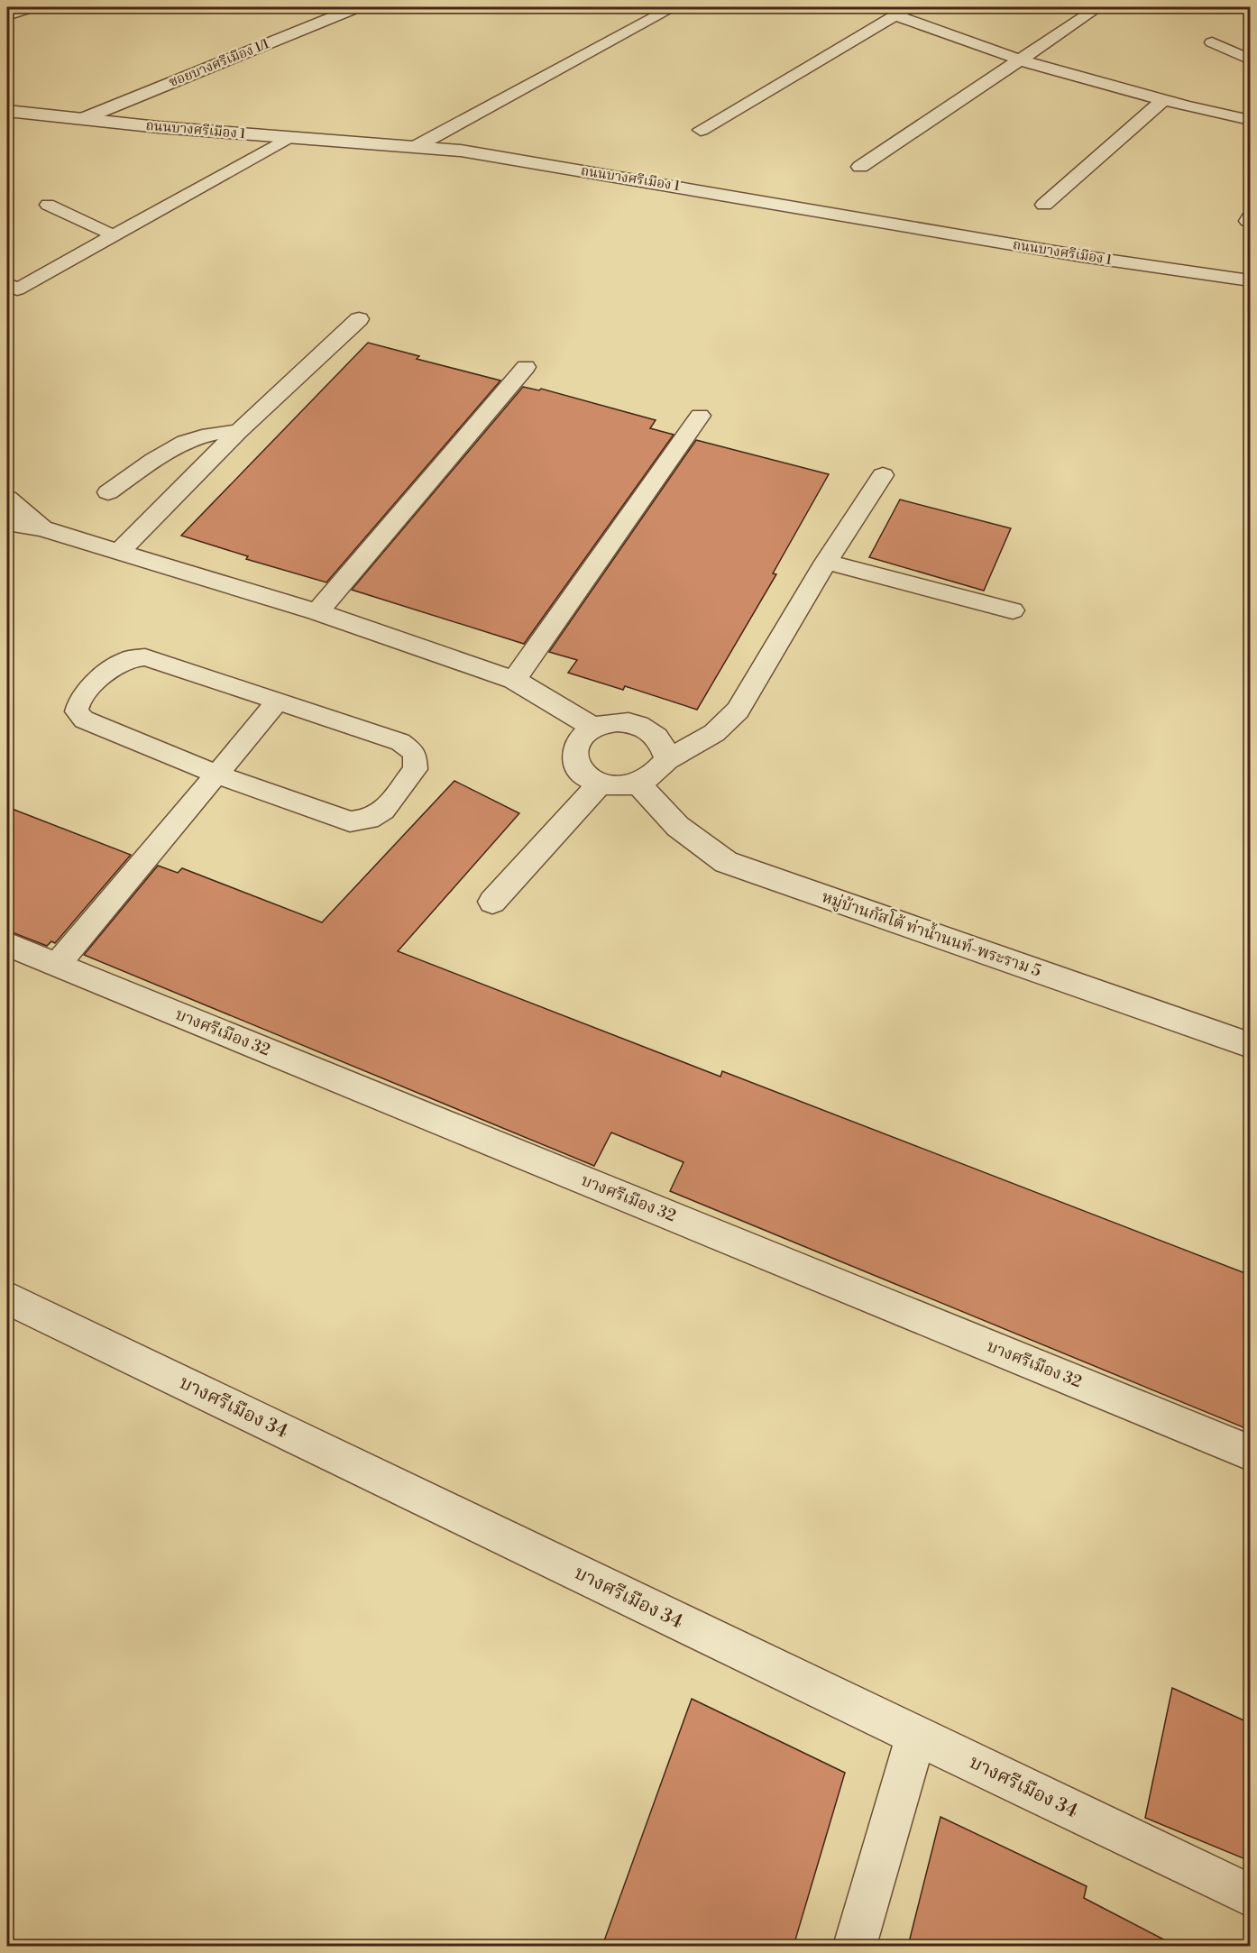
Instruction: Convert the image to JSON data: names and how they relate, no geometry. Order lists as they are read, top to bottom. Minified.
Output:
{"streets":{"street":["ซอยบางศรีเมือง 1/1","ถนนบางศรีเมือง 1","หมู่บ้านกัสโต้ ท่าน้ำนนท์-พระราม 5","บางศรีเมือง 32","บางศรีเมือง 34"]},"crossings":[["ซอยบางศรีเมือง 1/1","ถนนบางศรีเมือง 1"]]}
